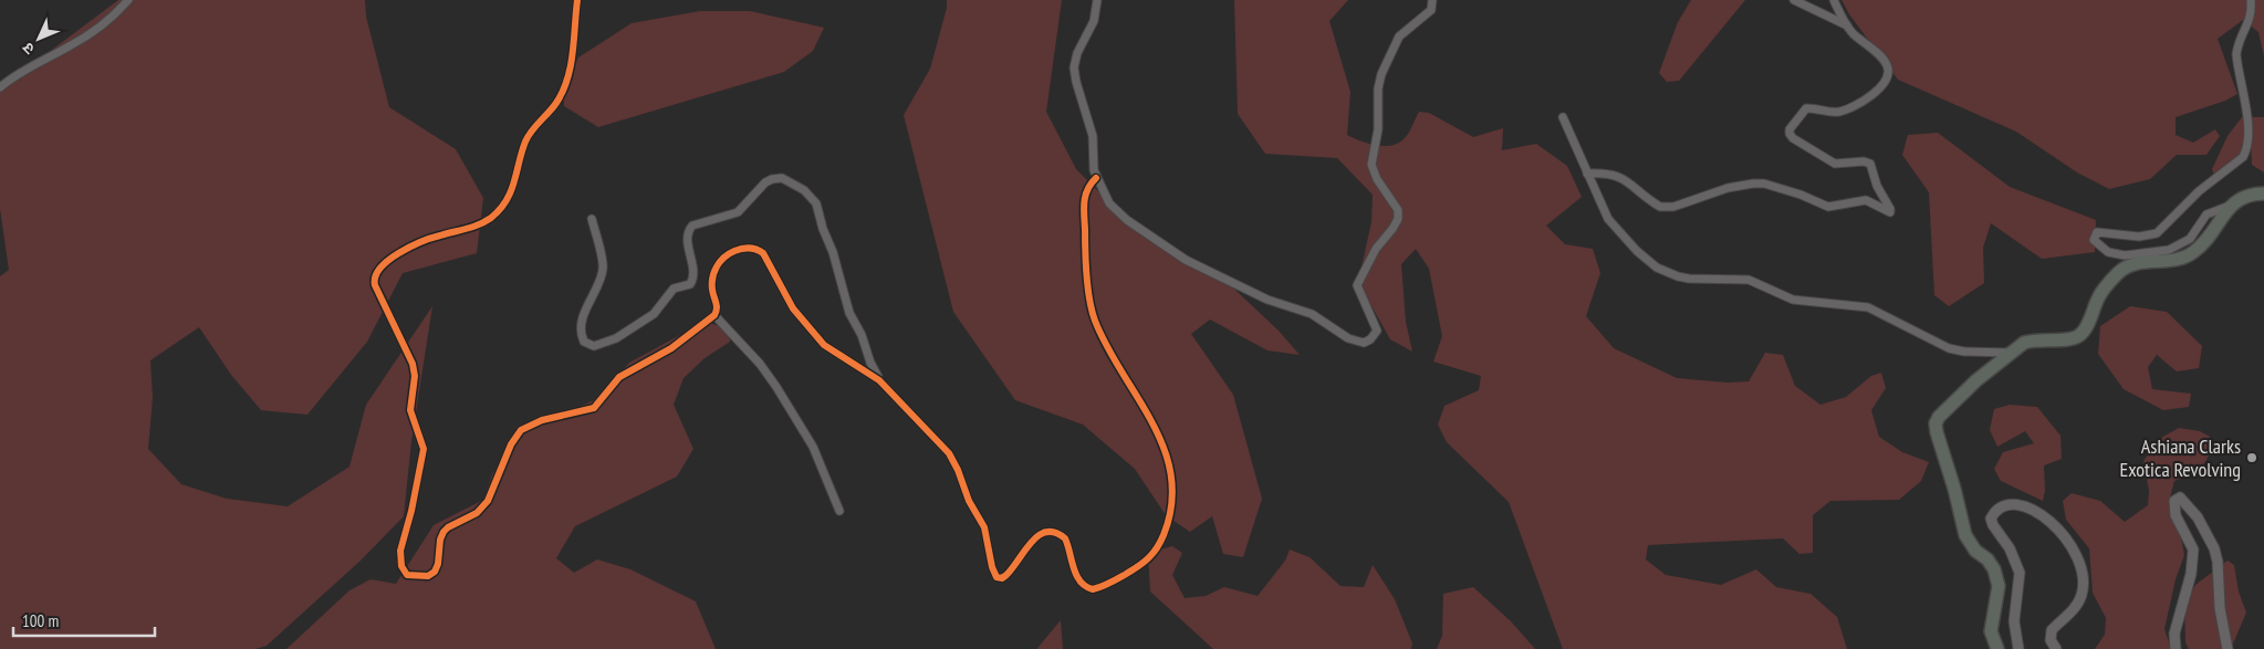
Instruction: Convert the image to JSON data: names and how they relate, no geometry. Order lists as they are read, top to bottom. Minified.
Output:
{"places":["Ashiana Clarks Exotica Revolving"],"scale_bar":"100 m","north":"bottom left"}
